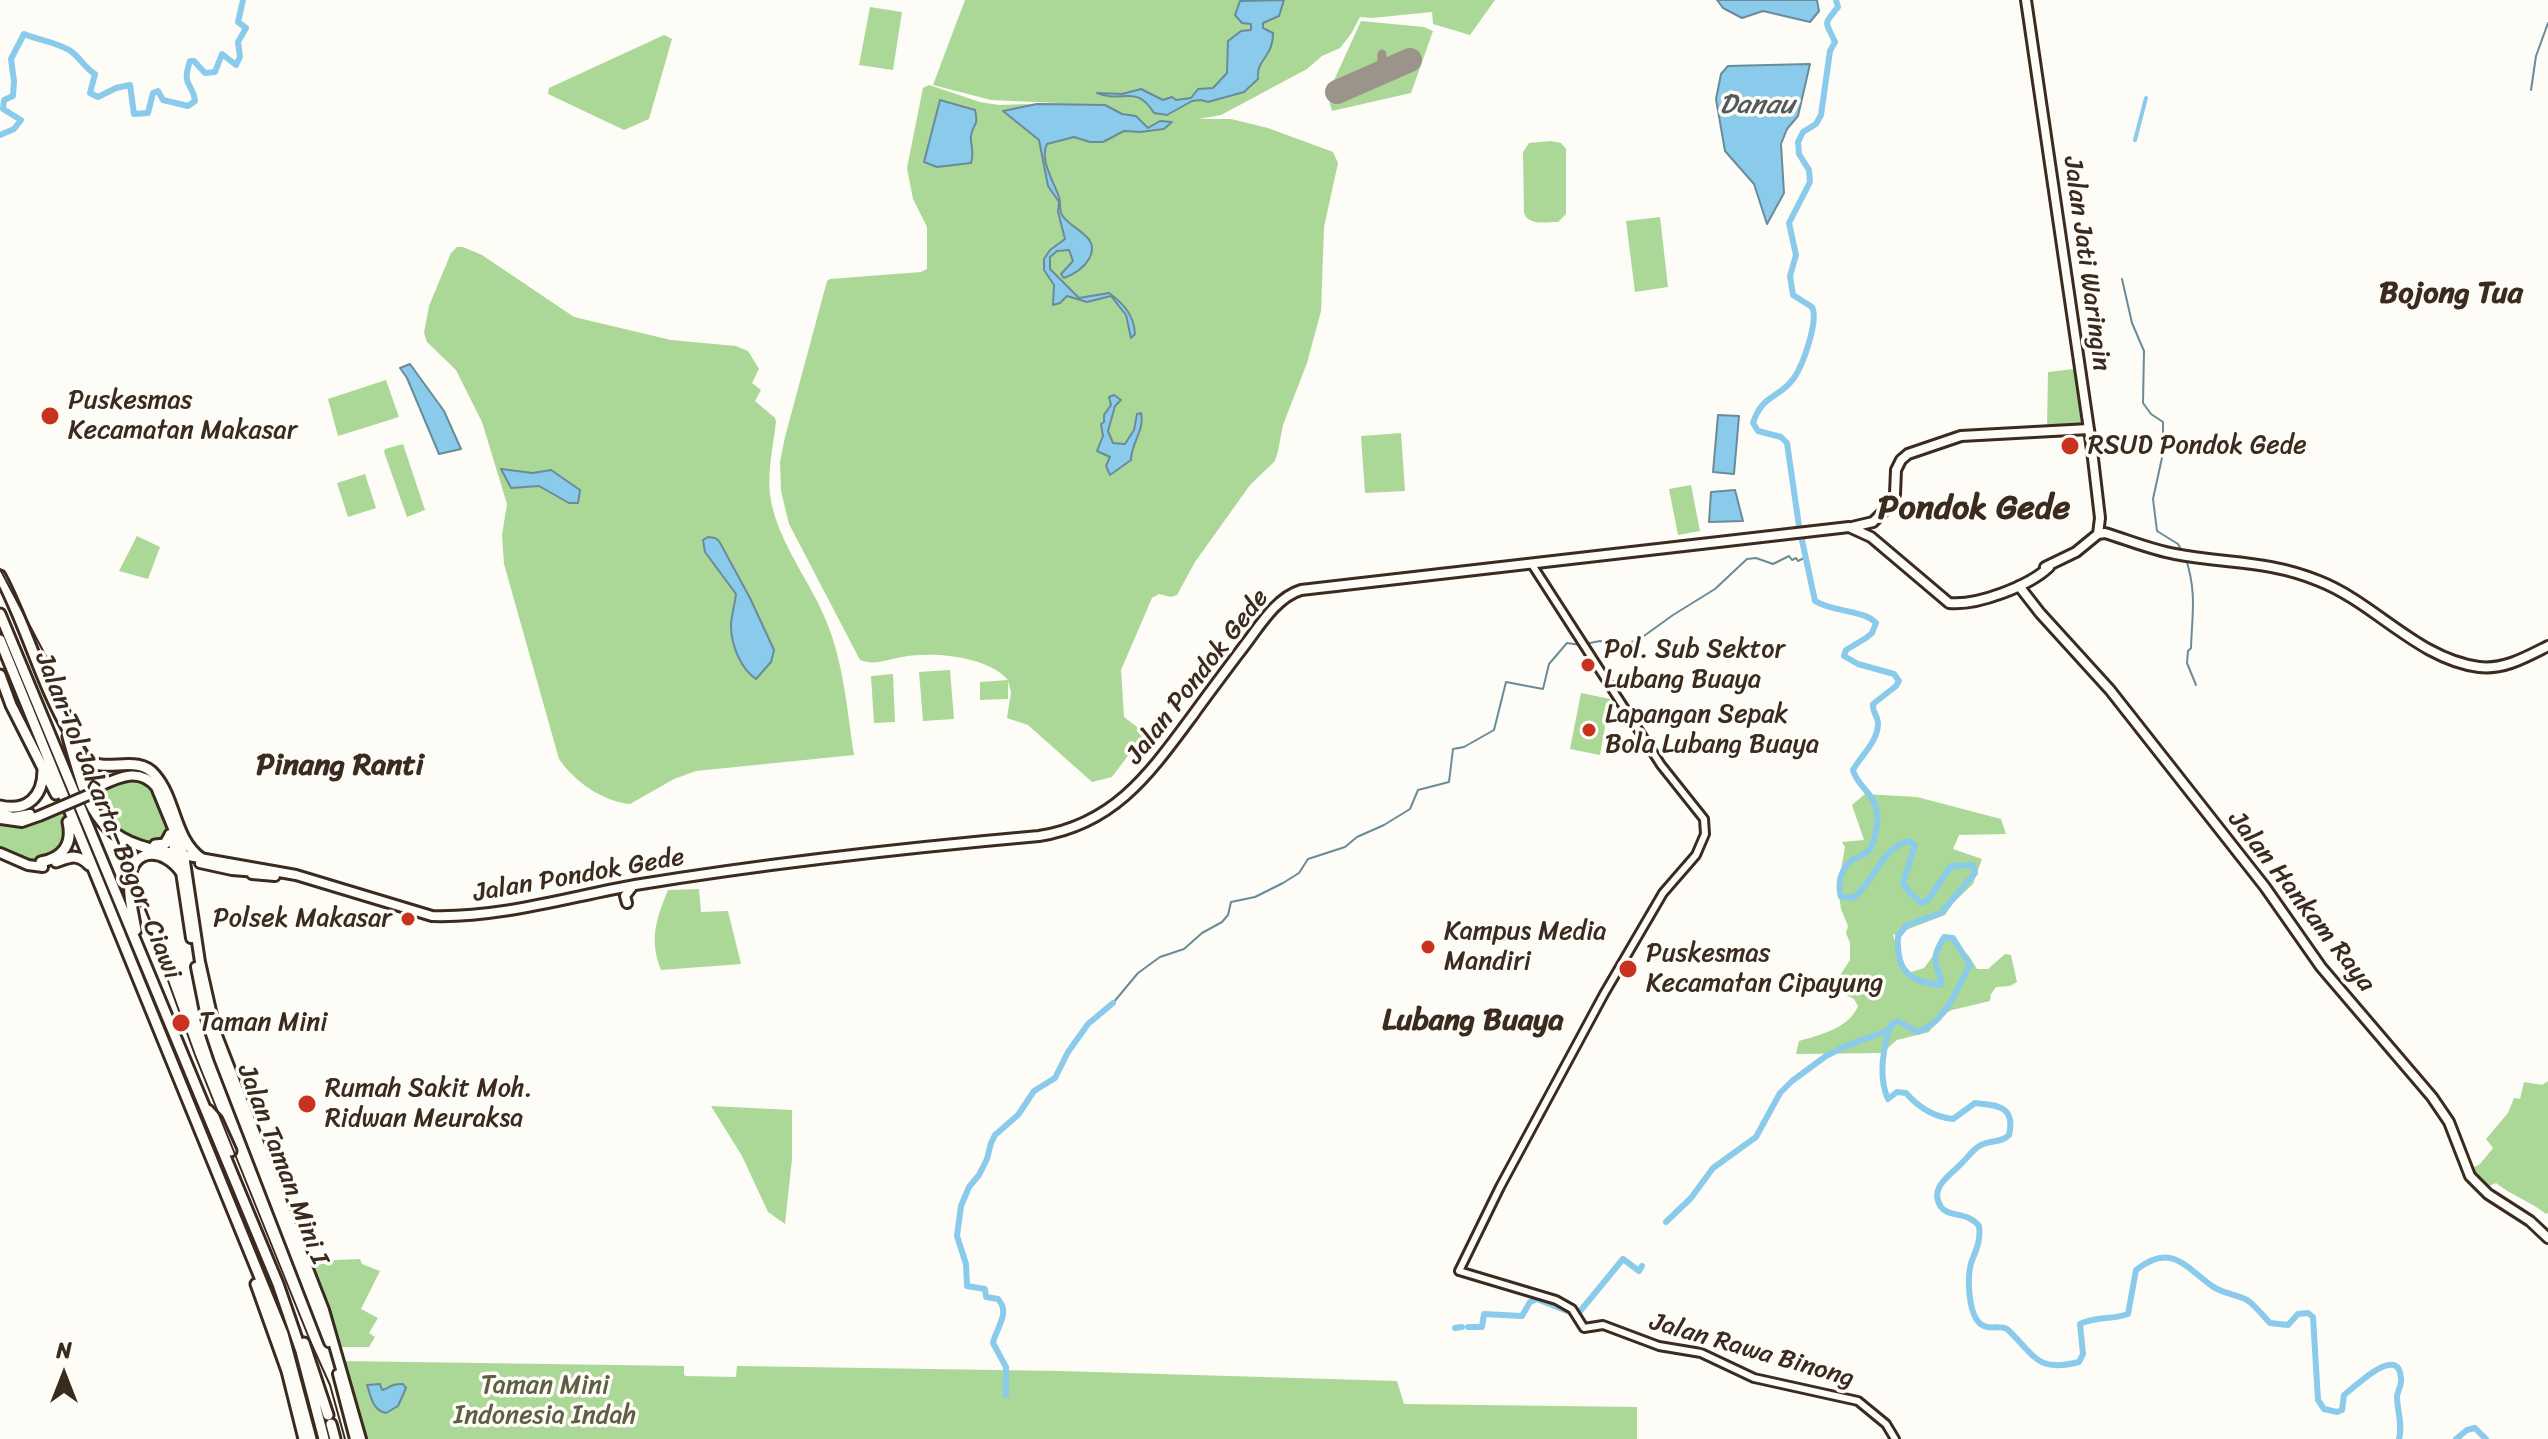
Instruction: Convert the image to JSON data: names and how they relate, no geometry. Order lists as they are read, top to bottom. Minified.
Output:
{"streets":{"highway":["Jalan Tol Jakarta–Bogor–Ciawi"],"main road":["Jalan Jati Waringin","Jalan Pondok Gede","Jalan Hankam Raya","Jalan Taman Mini I","Jalan Rawa Binong"]},"crossings":[["Jalan Pondok Gede","Jalan Taman Mini I"],["Jalan Pondok Gede","Jalan Rawa Binong"]],"districts":["Bojong Tua","Pondok Gede","Pinang Ranti","Lubang Buaya"],"water":["Danau"],"parks":["Taman Mini Indonesia Indah"],"places":["Puskesmas Kecamatan Makasar","RSUD Pondok Gede","Pol. Sub Sektor Lubang Buaya","Lapangan Sepak Bola Lubang Buaya","Polsek Makasar","Kampus Media Mandiri","Puskesmas Kecamatan Cipayung","Taman Mini","Rumah Sakit Moh. Ridwan Meuraksa"],"north":"top"}
